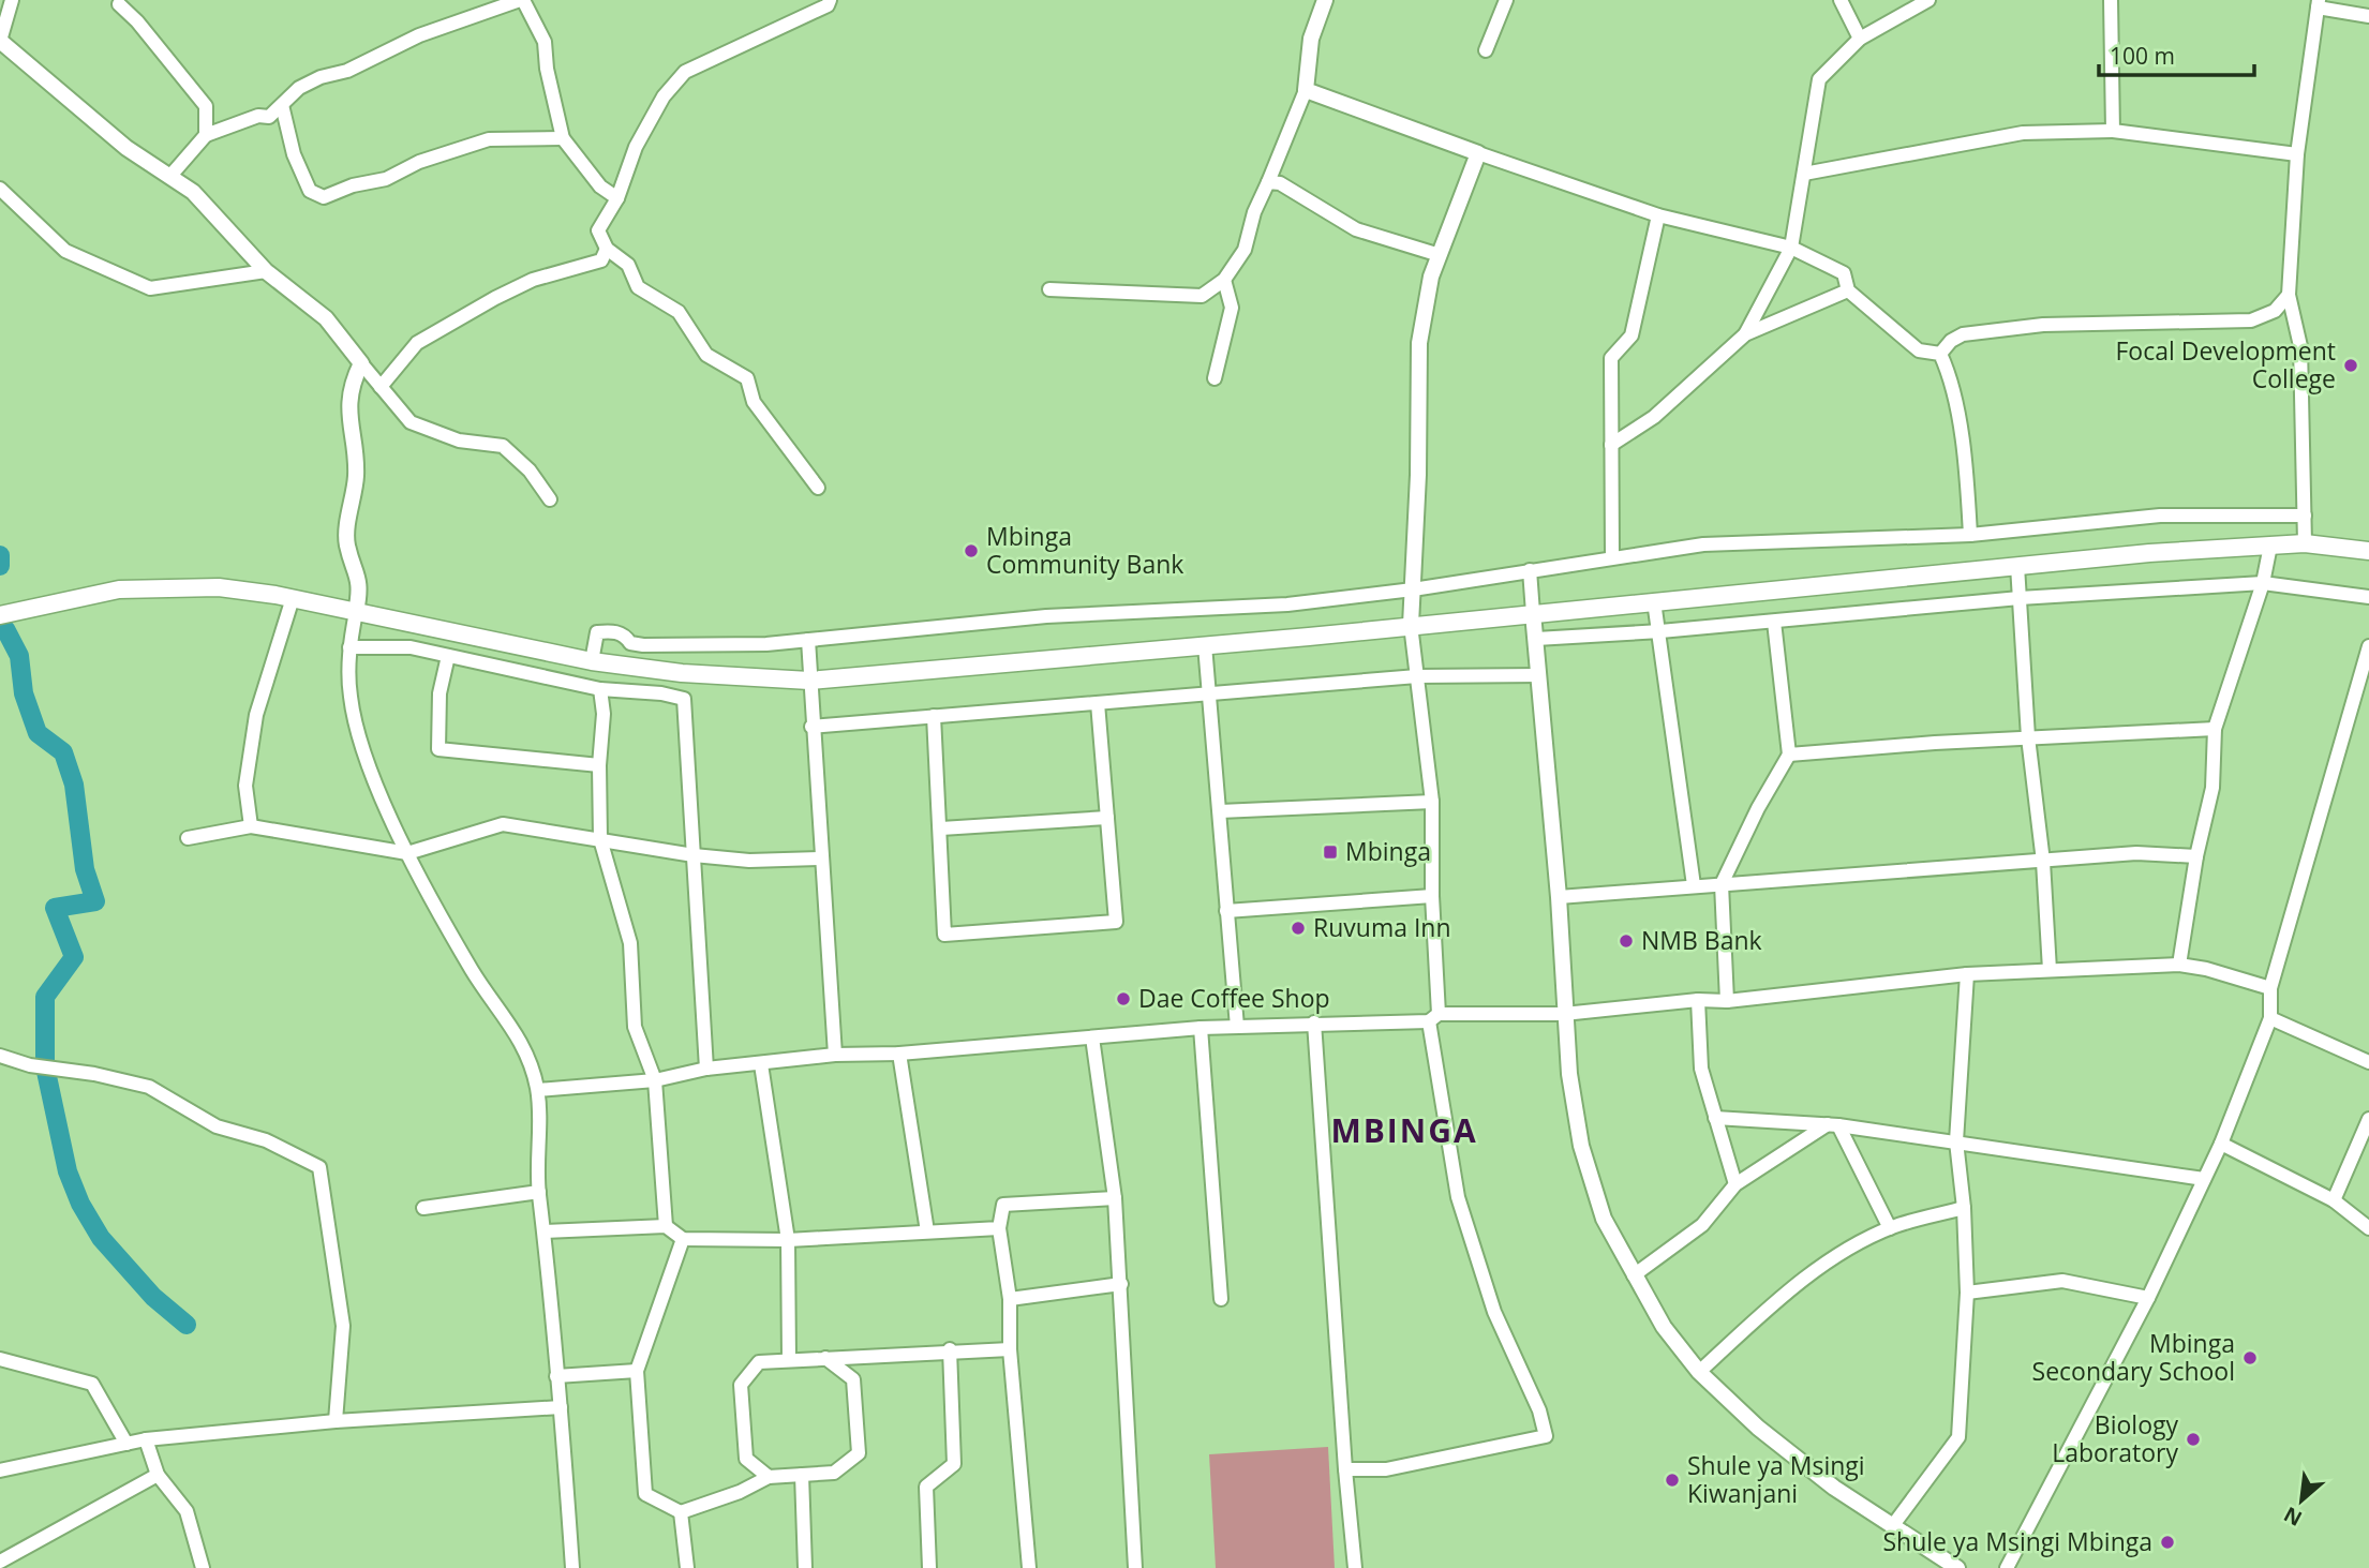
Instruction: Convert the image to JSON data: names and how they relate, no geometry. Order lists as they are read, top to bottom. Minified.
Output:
{"districts":["MBINGA"],"places":{"other":["Focal Development College","Mbinga Community Bank","Ruvuma Inn","NMB Bank","Dae Coffee Shop","Mbinga Secondary School","Biology Laboratory","Shule ya Msingi Kiwanjani","Shule ya Msingi Mbinga"],"transit":["Mbinga"]},"scale_bar":"100 m","north":"bottom left"}
